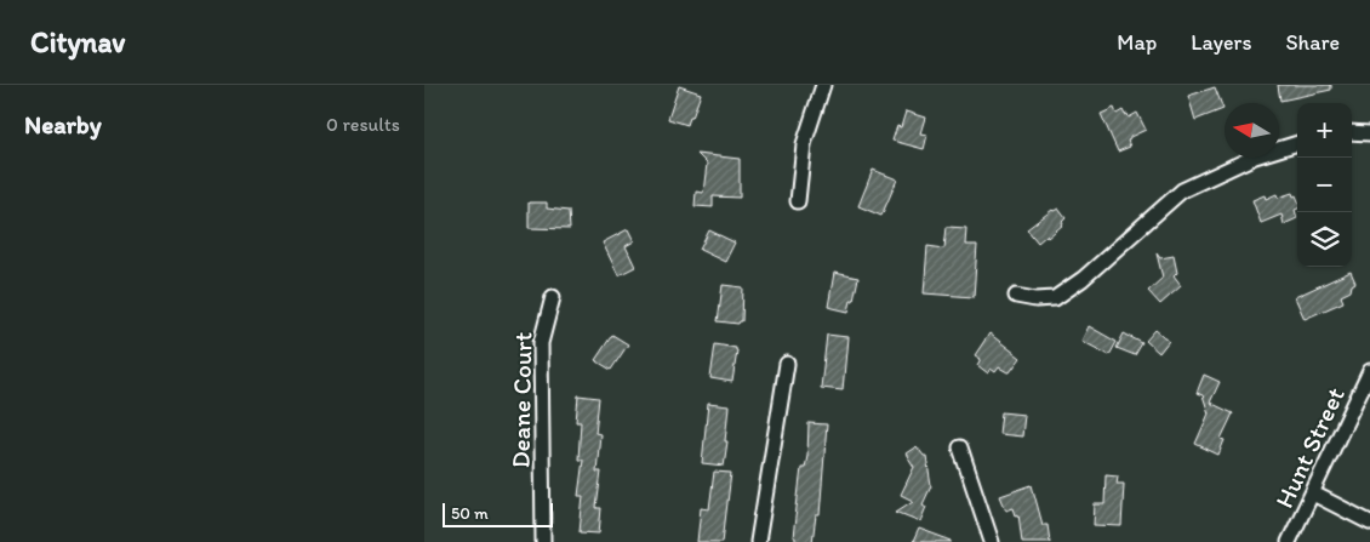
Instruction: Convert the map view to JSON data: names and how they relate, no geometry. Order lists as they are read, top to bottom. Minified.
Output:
{"streets":{"street":["Deane Court","Hunt Street"]},"scale_bar":"50 m","north":"left","page":{"header":"Citynav","nav":["Map","Layers","Share"],"heading":["Nearby","0 results"],"map_buttons":["+","−"],"scale":"50 m"}}
